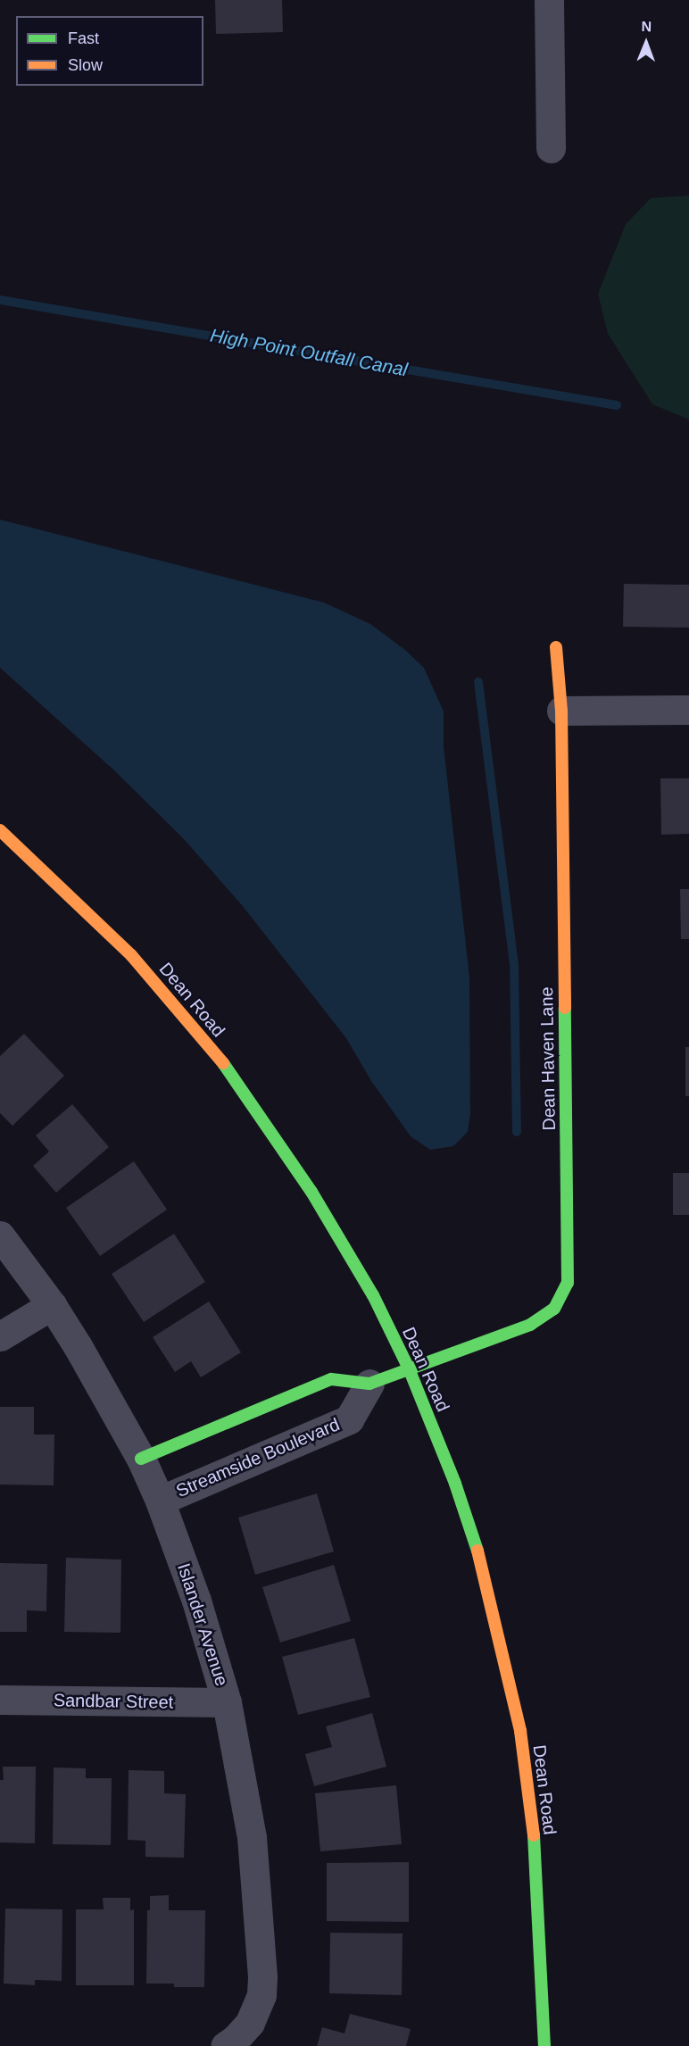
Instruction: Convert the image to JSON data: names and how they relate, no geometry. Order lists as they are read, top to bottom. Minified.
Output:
{"streets":{"street":["Dean Road","Dean Haven Lane","Streamside Boulevard","Islander Avenue","Sandbar Street"]},"crossings":[["Dean Road","Dean Haven Lane"],["Streamside Boulevard","Islander Avenue"],["Islander Avenue","Sandbar Street"]],"water":["High Point Outfall Canal"],"legend":["Fast","Slow"],"north":"top"}
